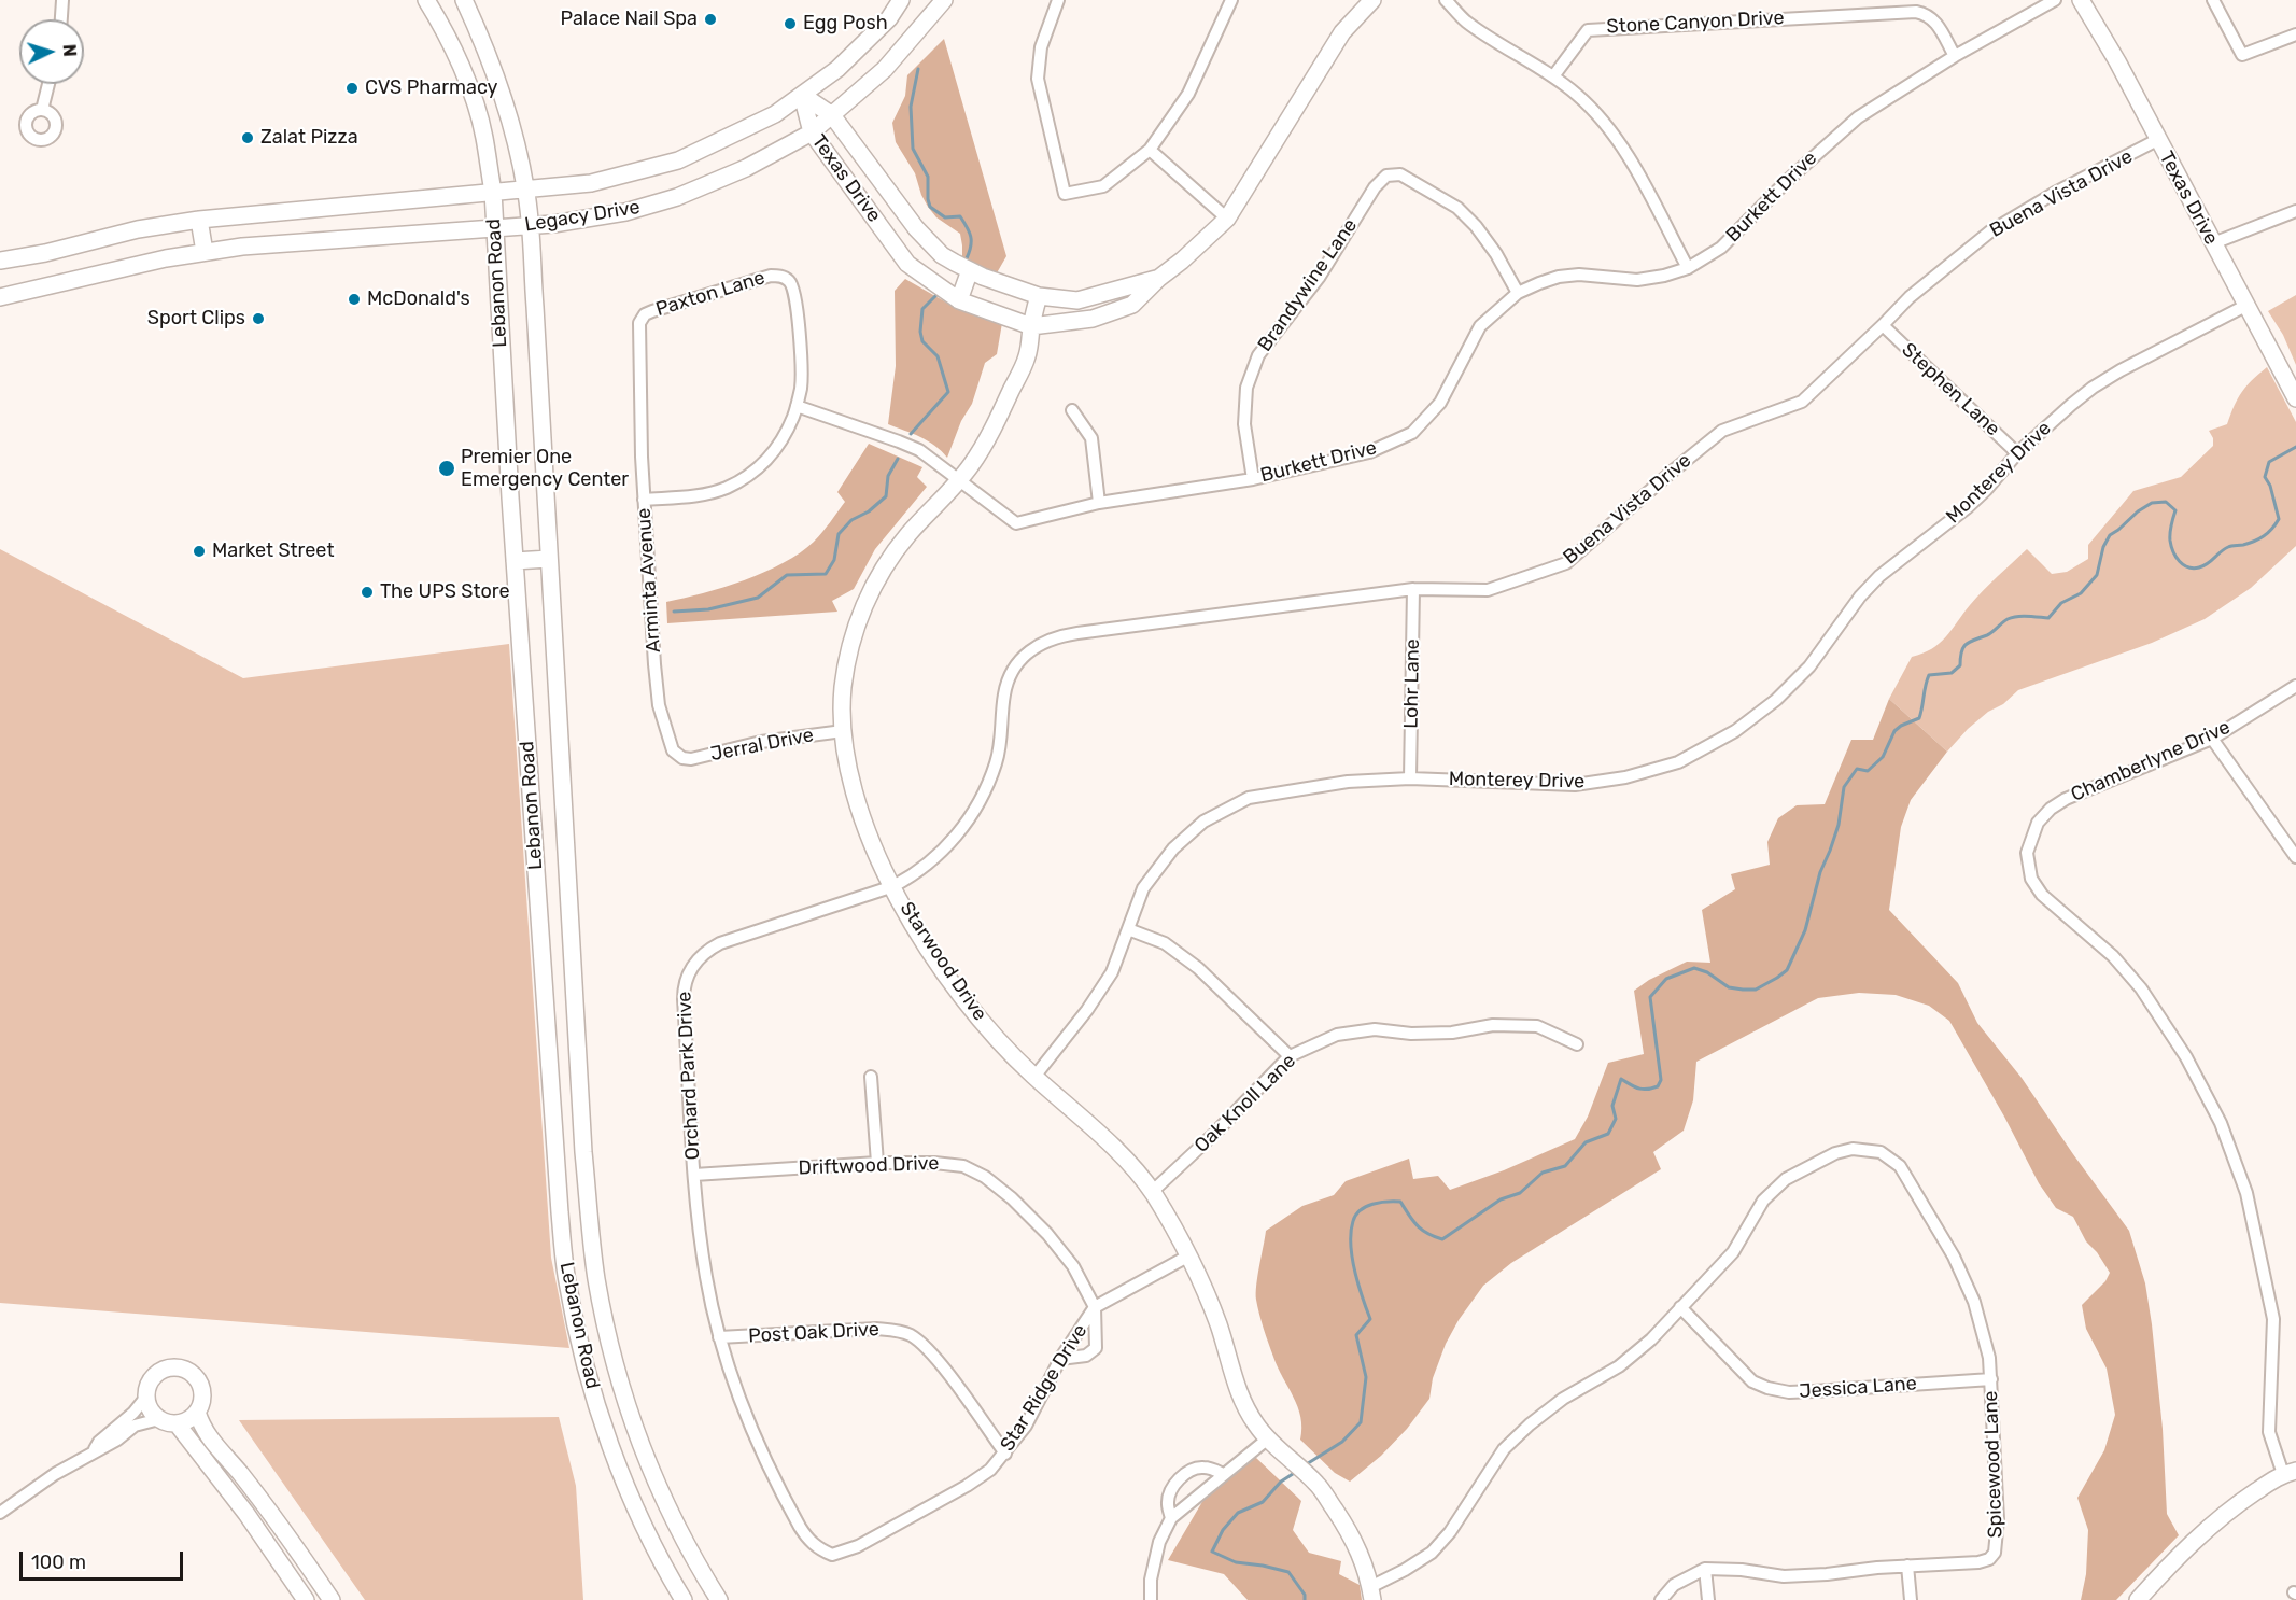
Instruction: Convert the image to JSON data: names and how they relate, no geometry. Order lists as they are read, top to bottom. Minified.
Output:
{"streets":{"main road":["Texas Drive","Legacy Drive","Lebanon Road","Starwood Drive"],"street":["Stone Canyon Drive","Buena Vista Drive","Burkett Drive","Brandywine Lane","Paxton Lane","Stephen Lane","Monterey Drive","Arminta Avenue","Lohr Lane","Jerral Drive","Chamberlyne Drive","Orchard Park Drive","Oak Knoll Lane","Driftwood Drive","Post Oak Drive","Star Ridge Drive","Jessica Lane","Spicewood Lane"]},"crossings":[["Stone Canyon Drive","Burkett Drive"],["Texas Drive","Buena Vista Drive"],["Texas Drive","Legacy Drive"],["Texas Drive","Monterey Drive"],["Texas Drive","Starwood Drive"],["Buena Vista Drive","Stephen Lane"],["Buena Vista Drive","Lohr Lane"],["Buena Vista Drive","Orchard Park Drive"],["Burkett Drive","Brandywine Lane"],["Burkett Drive","Paxton Lane"],["Burkett Drive","Starwood Drive"],["Legacy Drive","Lebanon Road"],["Paxton Lane","Arminta Avenue"],["Stephen Lane","Monterey Drive"],["Monterey Drive","Lohr Lane"],["Monterey Drive","Starwood Drive"],["Arminta Avenue","Jerral Drive"],["Jerral Drive","Starwood Drive"],["Starwood Drive","Orchard Park Drive"],["Starwood Drive","Oak Knoll Lane"],["Starwood Drive","Star Ridge Drive"],["Orchard Park Drive","Driftwood Drive"],["Orchard Park Drive","Post Oak Drive"],["Orchard Park Drive","Star Ridge Drive"],["Driftwood Drive","Star Ridge Drive"],["Post Oak Drive","Star Ridge Drive"],["Jessica Lane","Spicewood Lane"]],"places":["Palace Nail Spa","Egg Posh","CVS Pharmacy","Zalat Pizza","McDonald's","Sport Clips","Premier One Emergency Center","Market Street","The UPS Store"],"scale_bar":"100 m","north":"right"}
